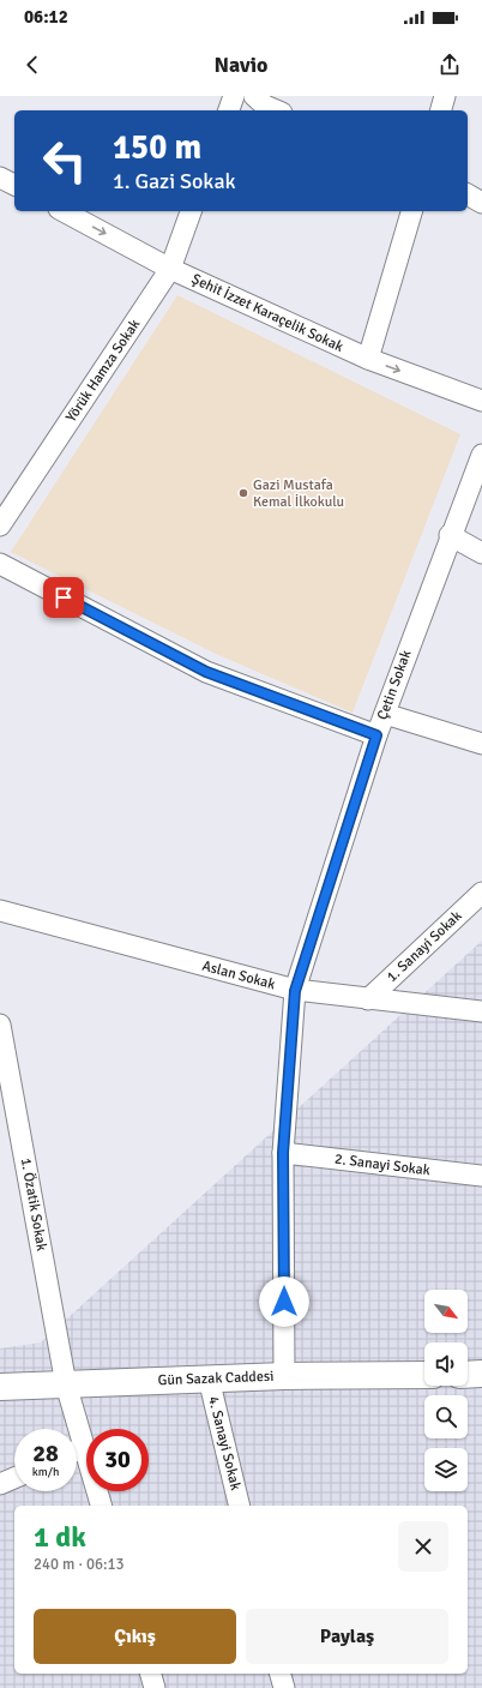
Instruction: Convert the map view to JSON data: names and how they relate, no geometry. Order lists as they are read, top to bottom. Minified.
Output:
{"streets":{"street":["Şehit İzzet Karaçelik Sokak","Yörük Hamza Sokak","Çetin Sokak","1. Sanayi Sokak","Aslan Sokak","2. Sanayi Sokak","1. Özatik Sokak","Gün Sazak Caddesi","4. Sanayi Sokak"]},"crossings":[["Şehit İzzet Karaçelik Sokak","Yörük Hamza Sokak"],["Çetin Sokak","Aslan Sokak"],["Çetin Sokak","2. Sanayi Sokak"],["Çetin Sokak","Gün Sazak Caddesi"],["1. Sanayi Sokak","Aslan Sokak"],["1. Özatik Sokak","Gün Sazak Caddesi"],["Gün Sazak Caddesi","4. Sanayi Sokak"]],"one_way":["Şehit İzzet Karaçelik Sokak"],"places":["Gazi Mustafa Kemal İlkokulu"],"north":"bottom right","page":{"status":"06:12","header":"Navio","turn":["150 m","1. Gazi Sokak"],"speed":"28 km/h","limit":"30","heading":["1 dk","240 m · 06:13"],"buttons":["Çıkış","Paylaş"]}}
